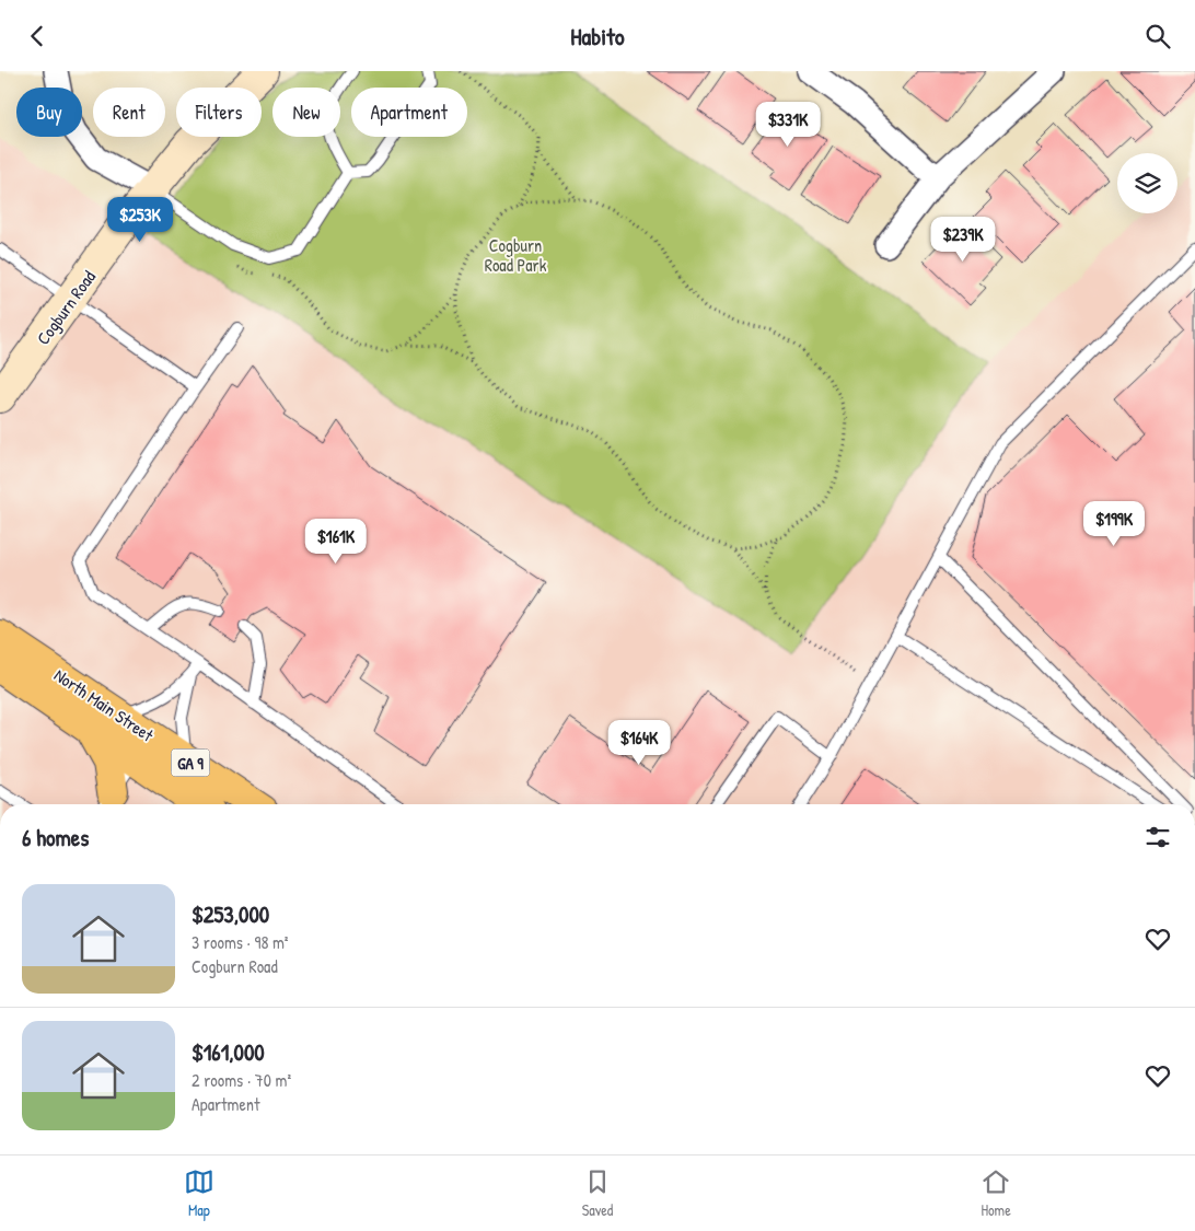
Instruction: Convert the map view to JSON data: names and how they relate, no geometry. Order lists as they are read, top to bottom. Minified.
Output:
{"streets":{"main road":["North Main Street","GA 9"],"street":["Cogburn Road"]},"parks":["Cogburn Road Park"],"page":{"header":"Habito","chip":["Buy","Rent","Filters","New","Apartment"],"price":["$331K","$253K","$239K","$199K","$161K","$164K"],"heading":"6 homes","list":[{"name":"$253,000","note":"3 rooms · 98 m² · Cogburn Road"},{"name":"$161,000","note":"2 rooms · 70 m² · Apartment"}],"tabs":["Map","Saved","Home"]}}
